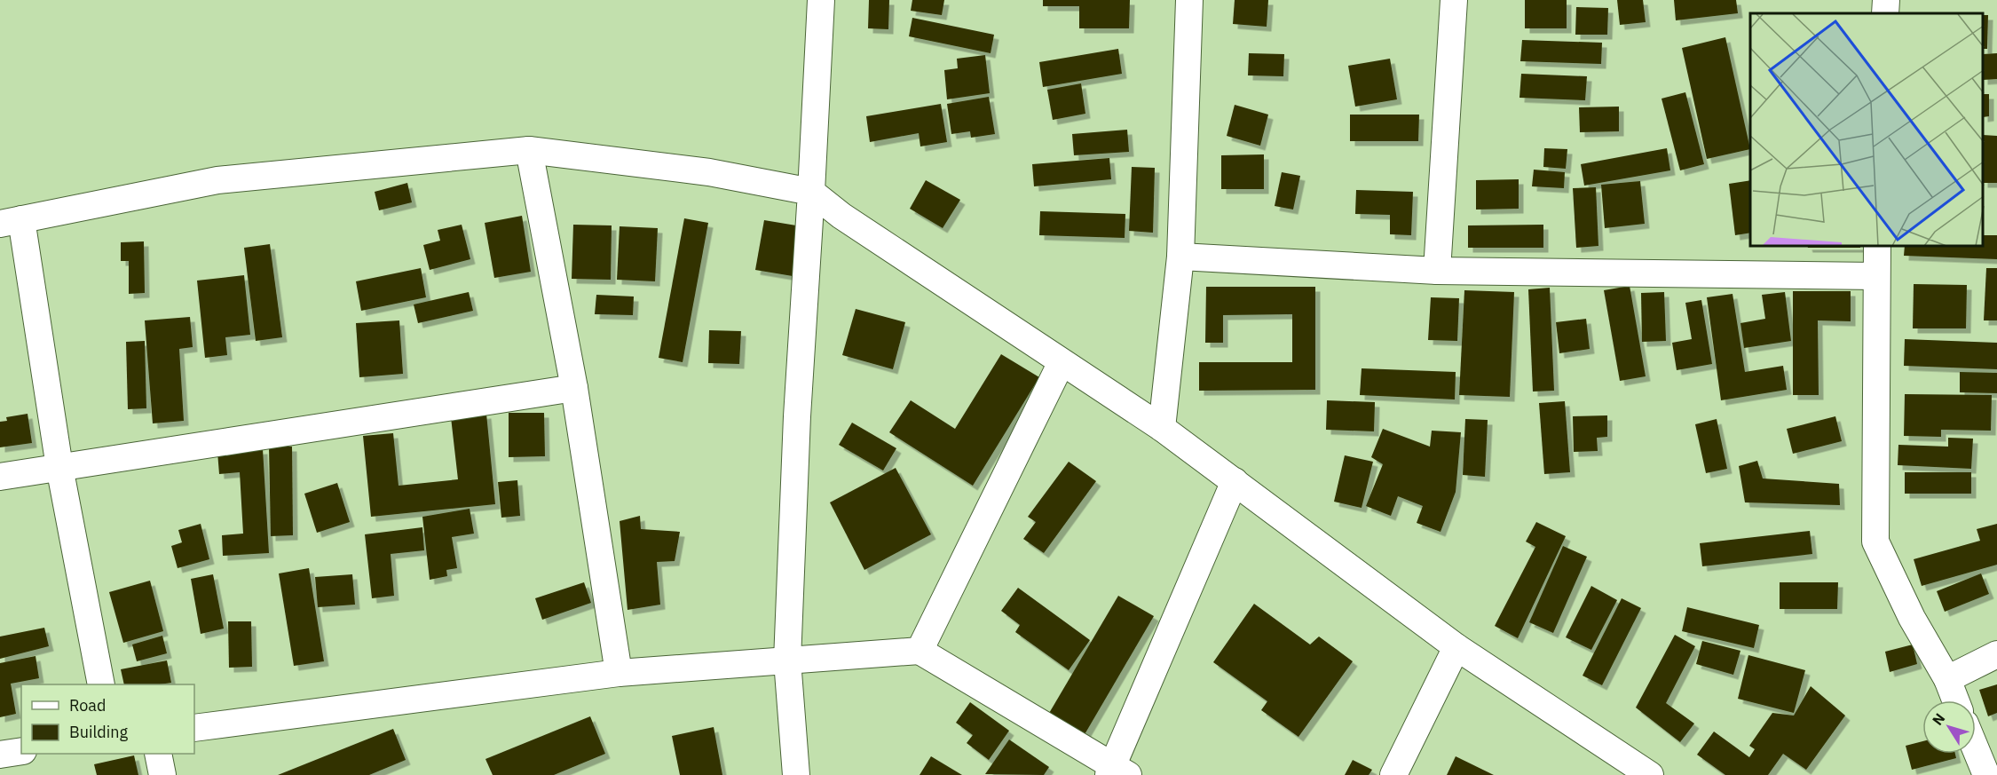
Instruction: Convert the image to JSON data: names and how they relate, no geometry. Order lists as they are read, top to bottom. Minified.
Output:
{"legend":["Road","Building"],"north":"top left"}
